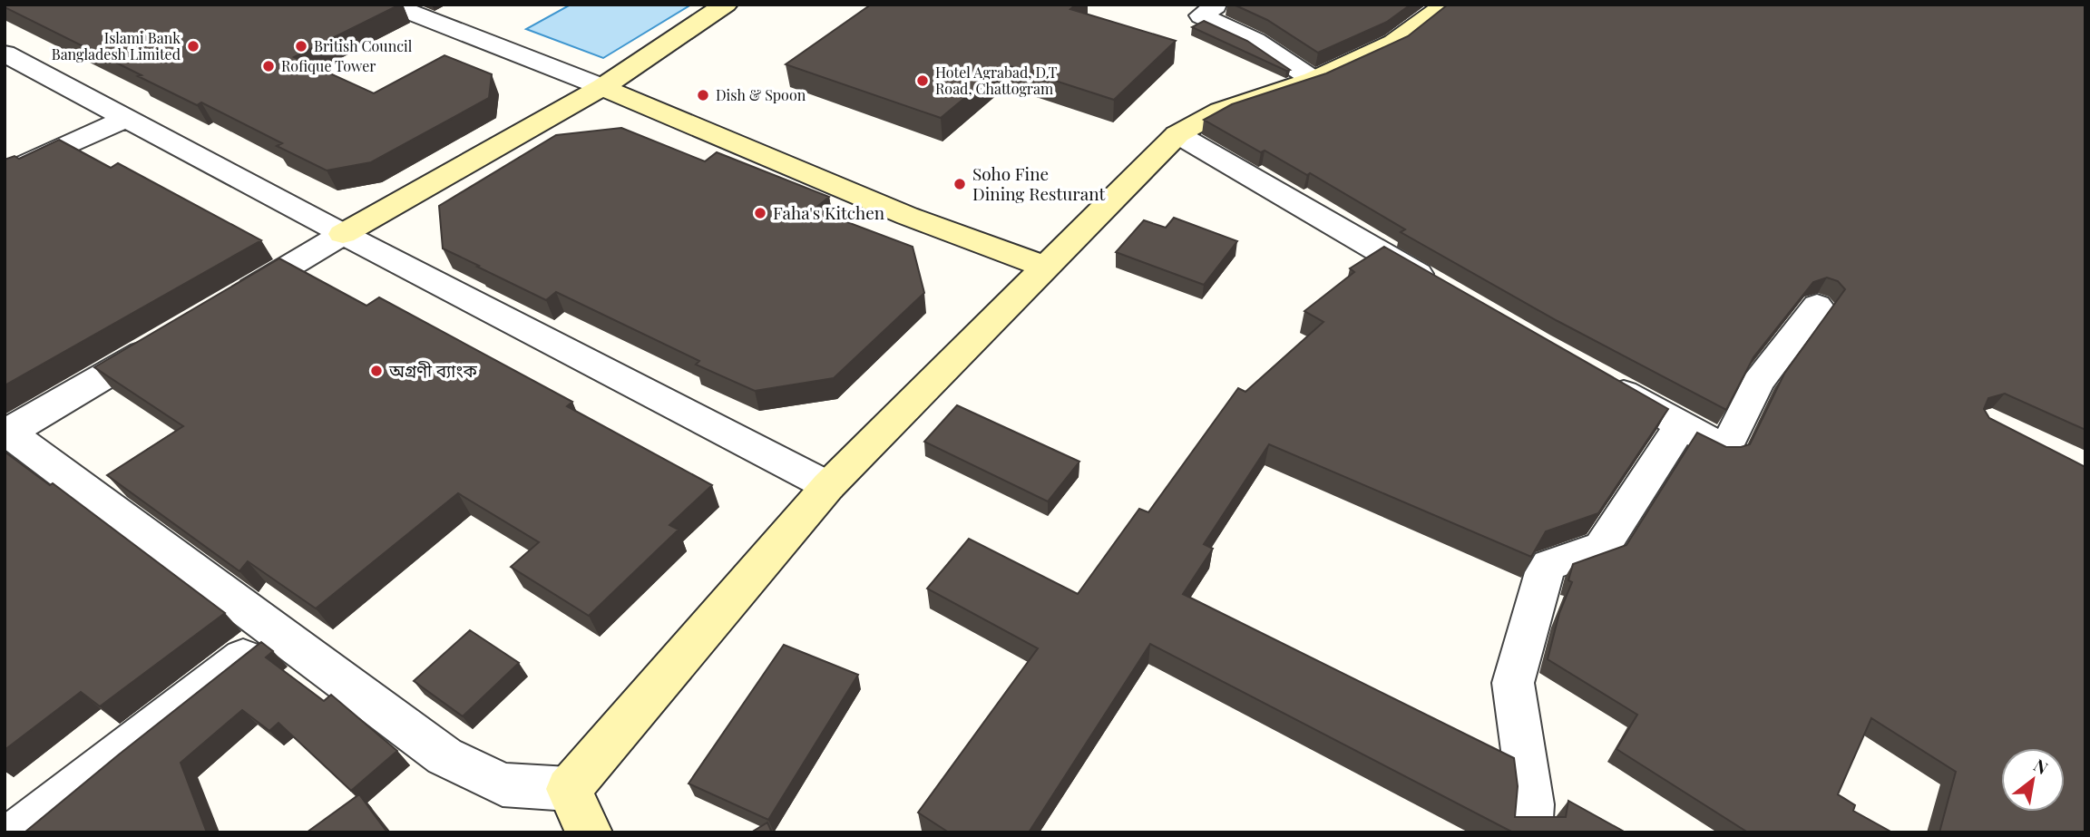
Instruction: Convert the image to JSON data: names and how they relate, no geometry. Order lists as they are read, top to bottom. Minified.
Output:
{"places":["Islami Bank Bangladesh Limited","British Council","Rofique Tower","Hotel Agrabad, D.T Road, Chattogram","Dish & Spoon","Soho Fine Dining Resturant","Faha's Kitchen","অগ্রণী ব্যাংক"],"north":"top right"}
